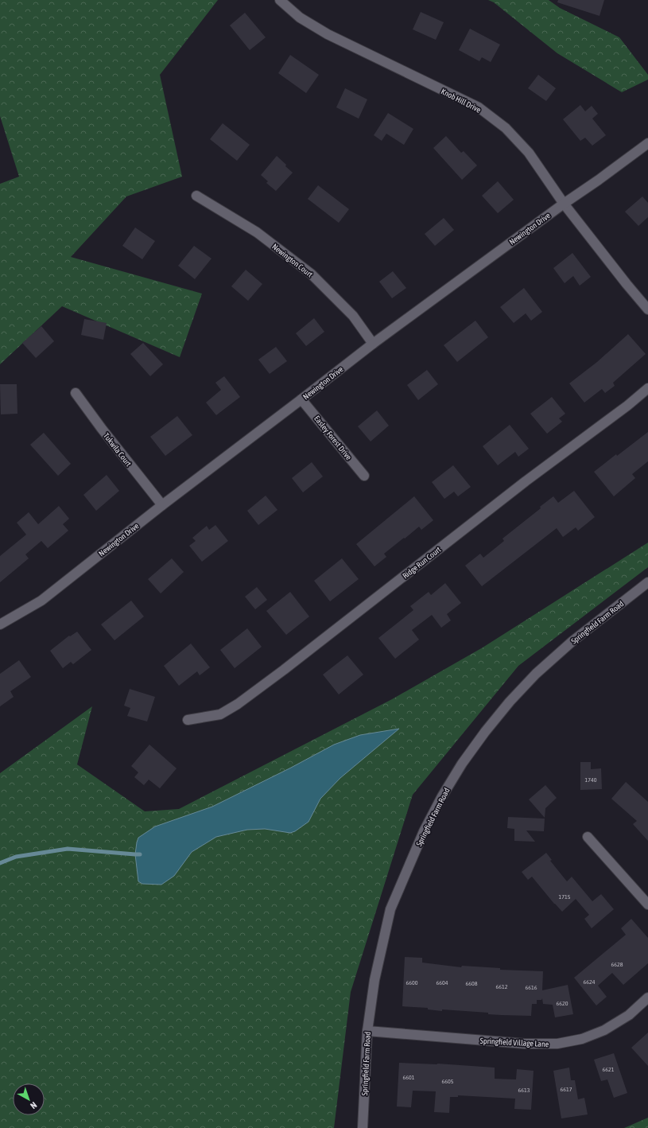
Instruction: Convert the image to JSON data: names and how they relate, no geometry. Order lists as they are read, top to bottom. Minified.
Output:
{"streets":{"street":["Knob Hill Drive","Newington Drive","Newington Court","Easley Forest Drive","Tukwila Court","Ridge Run Court","Springfield Farm Road","Springfield Village Lane"]},"crossings":[["Knob Hill Drive","Newington Drive"],["Newington Drive","Newington Court"],["Newington Drive","Easley Forest Drive"],["Newington Drive","Tukwila Court"],["Springfield Farm Road","Springfield Village Lane"]],"house_numbers":["1740","1715","6628","6624","6600","6604","6608","6612","6616","6620","6621","6601","6605","6617","6613"],"north":"bottom right"}
